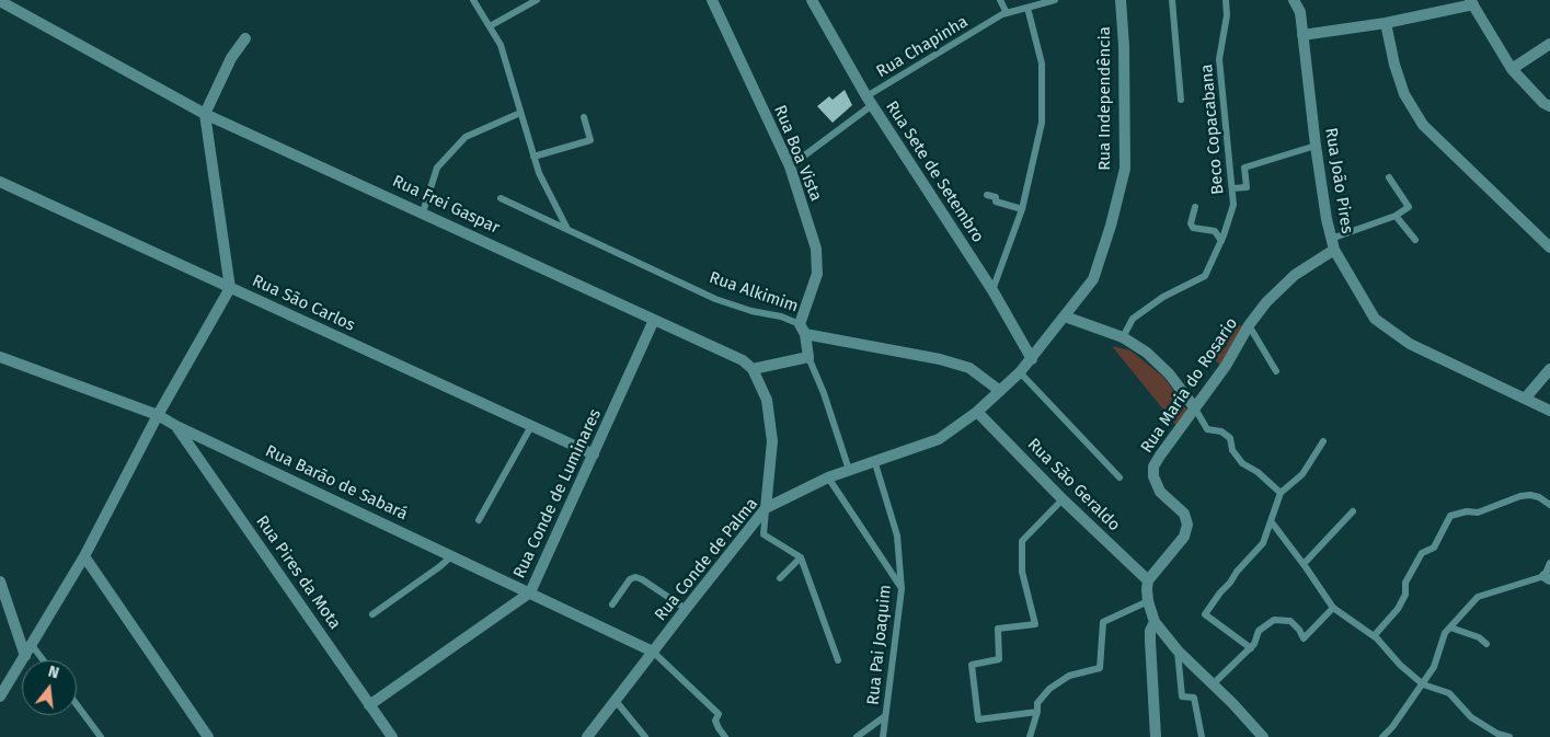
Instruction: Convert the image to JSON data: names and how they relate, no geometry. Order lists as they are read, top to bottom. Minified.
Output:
{"streets":{"street":["Rua Independência","Rua Boa Vista","Rua Sete de Setembro","Rua João Pires","Rua Frei Gaspar","Rua Alkimim","Rua São Carlos","Rua Maria do Rosario","Rua Barão de Sabará","Rua São Geraldo","Rua Conde de Luminares","Rua Conde de Palma","Rua Pires da Mota"],"lane":["Rua Chapinha","Beco Copacabana","Rua Pai Joaquim"]},"crossings":[["Rua Chapinha","Rua Boa Vista"],["Rua Chapinha","Rua Sete de Setembro"],["Rua Independência","Rua Sete de Setembro"],["Rua Independência","Rua Alkimim"],["Rua Independência","Rua São Geraldo"],["Rua Independência","Rua Conde de Palma"],["Rua Boa Vista","Rua Alkimim"],["Rua João Pires","Rua Maria do Rosario"],["Rua Frei Gaspar","Rua Conde de Luminares"],["Rua São Carlos","Rua Conde de Luminares"],["Rua Maria do Rosario","Rua São Geraldo"],["Rua Barão de Sabará","Rua Conde de Luminares"],["Rua Barão de Sabará","Rua Conde de Palma"],["Rua Barão de Sabará","Rua Pires da Mota"],["Rua São Geraldo","Rua Conde de Palma"],["Rua Conde de Luminares","Rua Pires da Mota"],["Rua Conde de Palma","Rua Pai Joaquim"]],"north":"top"}
